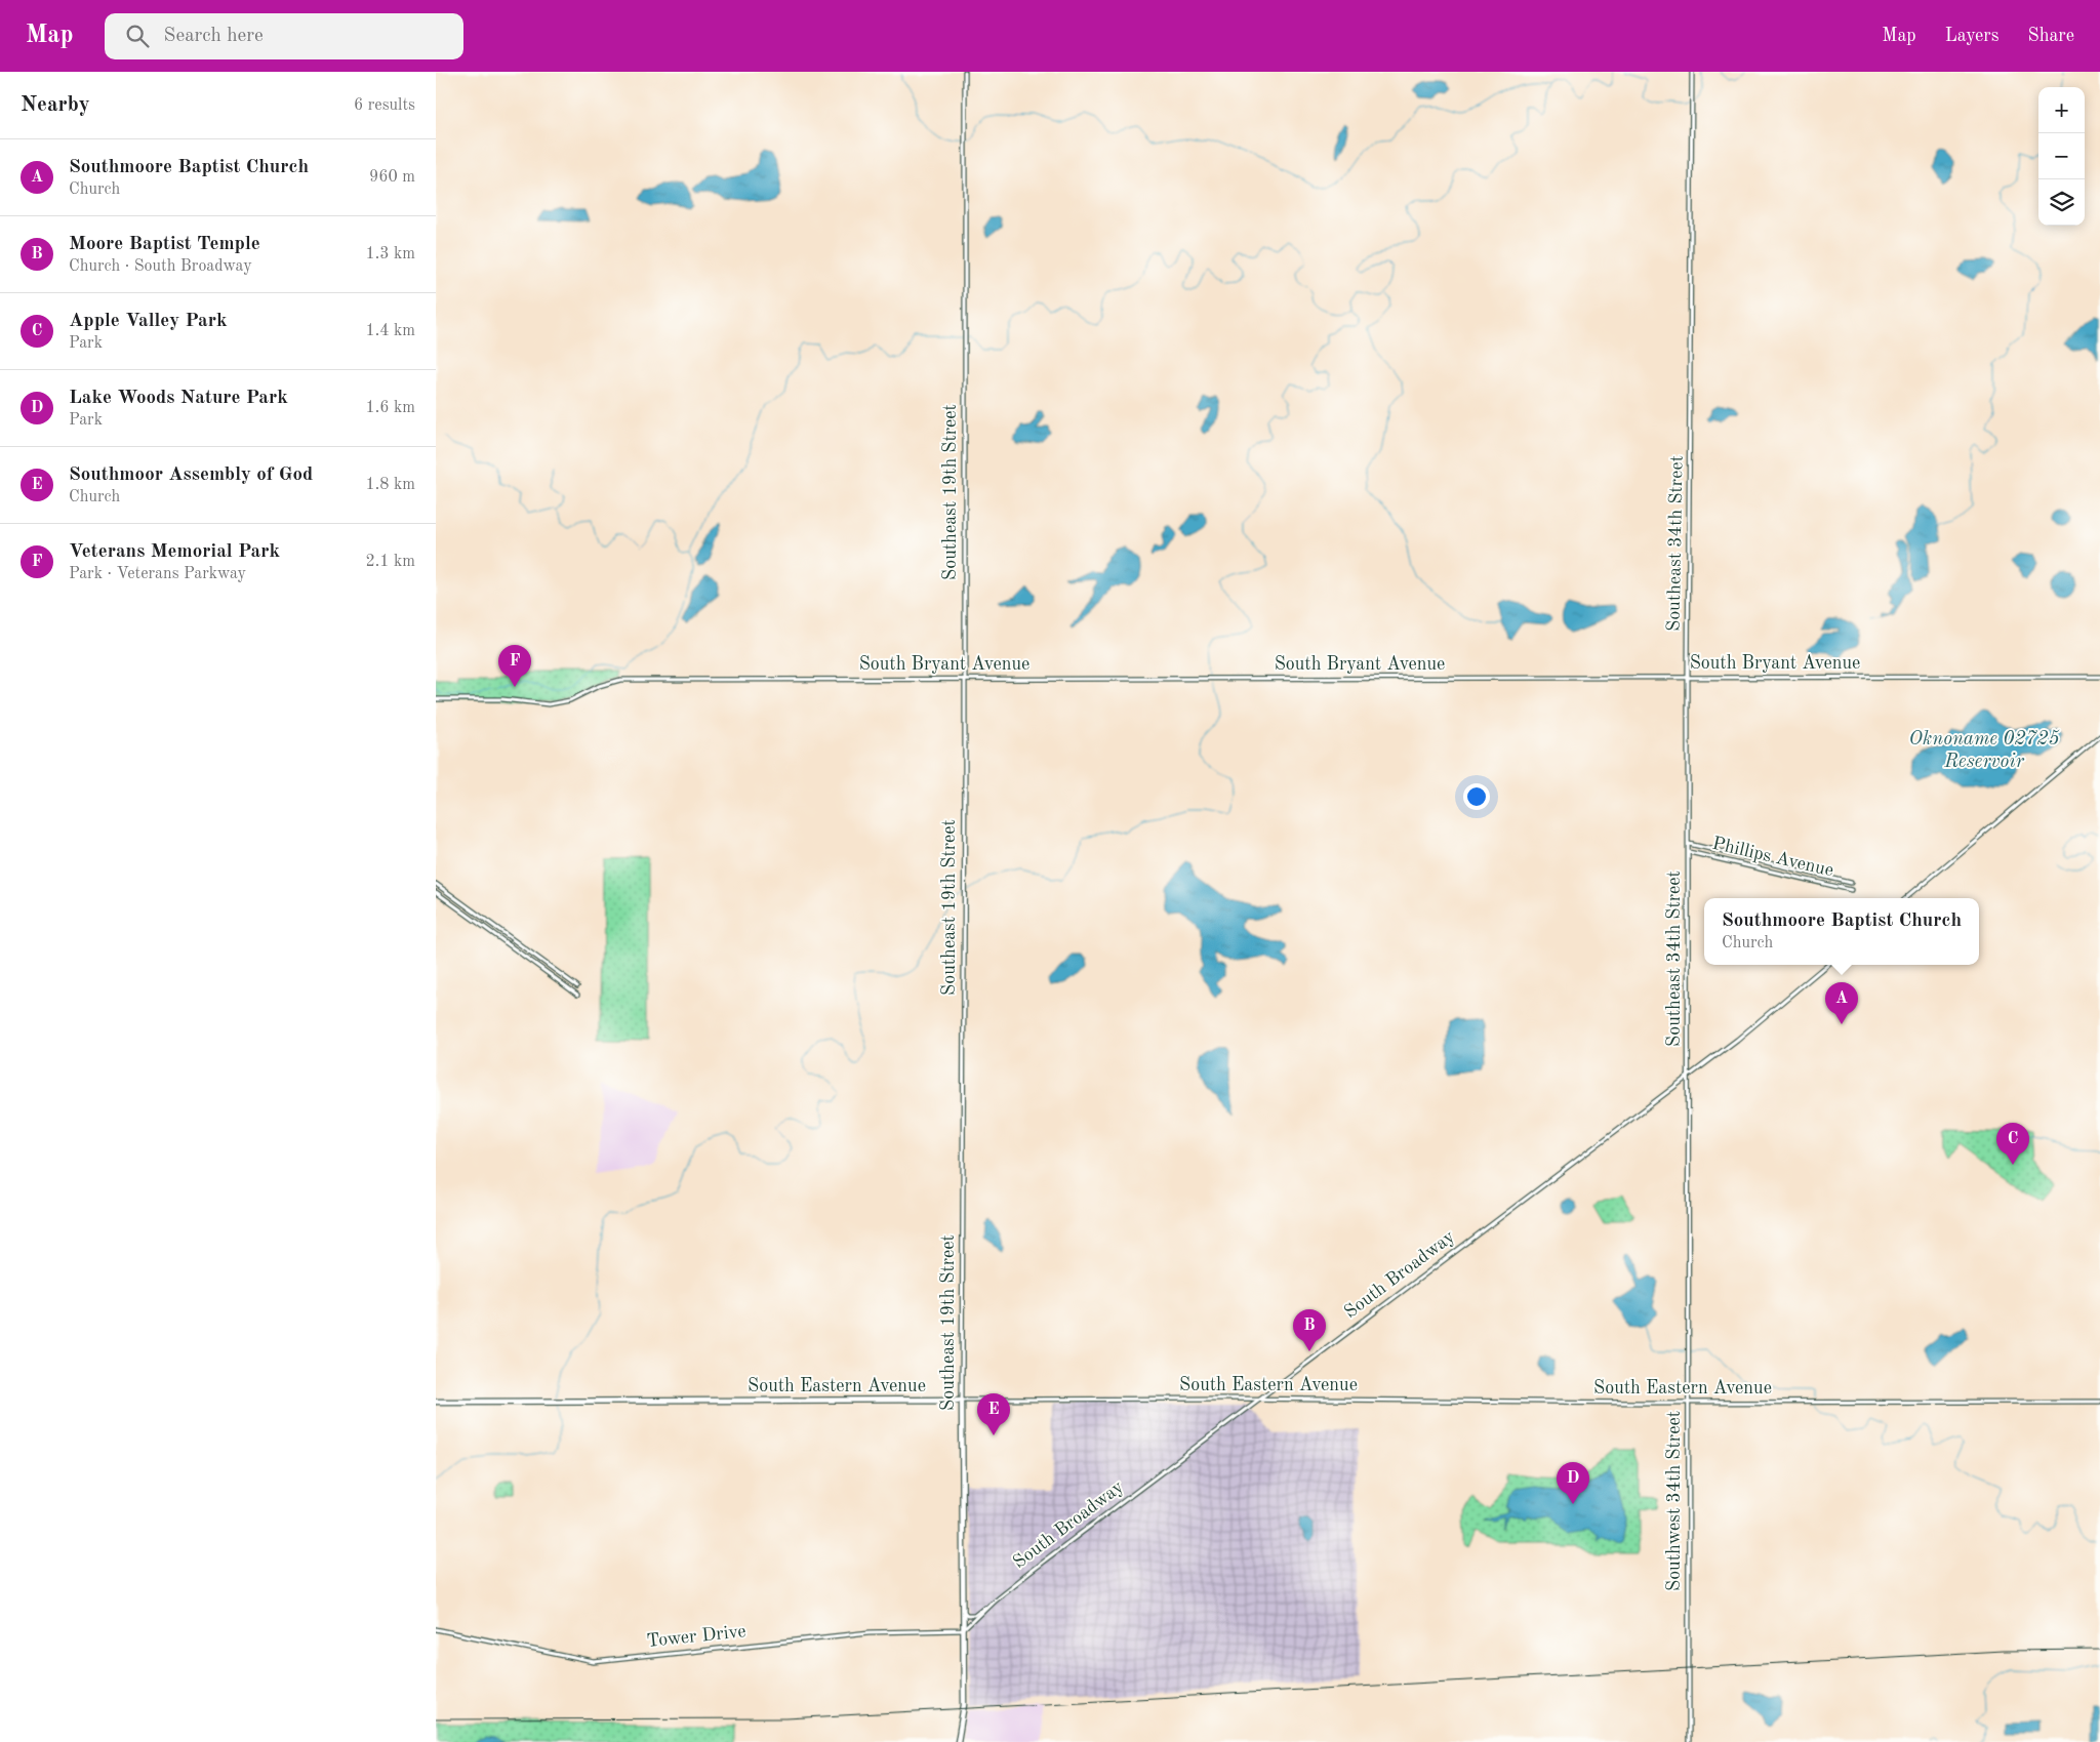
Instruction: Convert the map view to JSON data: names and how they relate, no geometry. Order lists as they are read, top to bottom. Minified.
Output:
{"streets":{"main road":["Southeast 19th Street","South Eastern Avenue"],"street":["Southeast 34th Street","South Bryant Avenue","Phillips Avenue","South Broadway","Southwest 34th Street","Tower Drive"]},"crossings":[["Southeast 19th Street","South Bryant Avenue"],["Southeast 19th Street","South Broadway"],["Southeast 19th Street","South Eastern Avenue"],["Southeast 19th Street","Tower Drive"],["Southeast 34th Street","South Bryant Avenue"],["Southeast 34th Street","Phillips Avenue"],["Southeast 34th Street","South Broadway"],["Southeast 34th Street","Southwest 34th Street"],["South Broadway","South Eastern Avenue"],["South Broadway","Southwest 34th Street"],["South Broadway","Tower Drive"],["South Eastern Avenue","Southwest 34th Street"]],"water":["Oknoname 02725 Reservoir"],"page":{"header":"Map","search":"Search here","nav":["Map","Layers","Share"],"heading":["Nearby","6 results"],"map_buttons":["+","−"],"list":[{"mark":"A","name":"Southmoore Baptist Church","note":"Church","value":"960 m"},{"mark":"B","name":"Moore Baptist Temple","note":"Church · South Broadway","value":"1.3 km"},{"mark":"C","name":"Apple Valley Park","note":"Park","value":"1.4 km"},{"mark":"D","name":"Lake Woods Nature Park","note":"Park","value":"1.6 km"},{"mark":"E","name":"Southmoor Assembly of God","note":"Church","value":"1.8 km"},{"mark":"F","name":"Veterans Memorial Park","note":"Park · Veterans Parkway","value":"2.1 km"}],"pins":["F","A","C","B","E","D"],"popup":["Southmoore Baptist Church","Church"]}}
